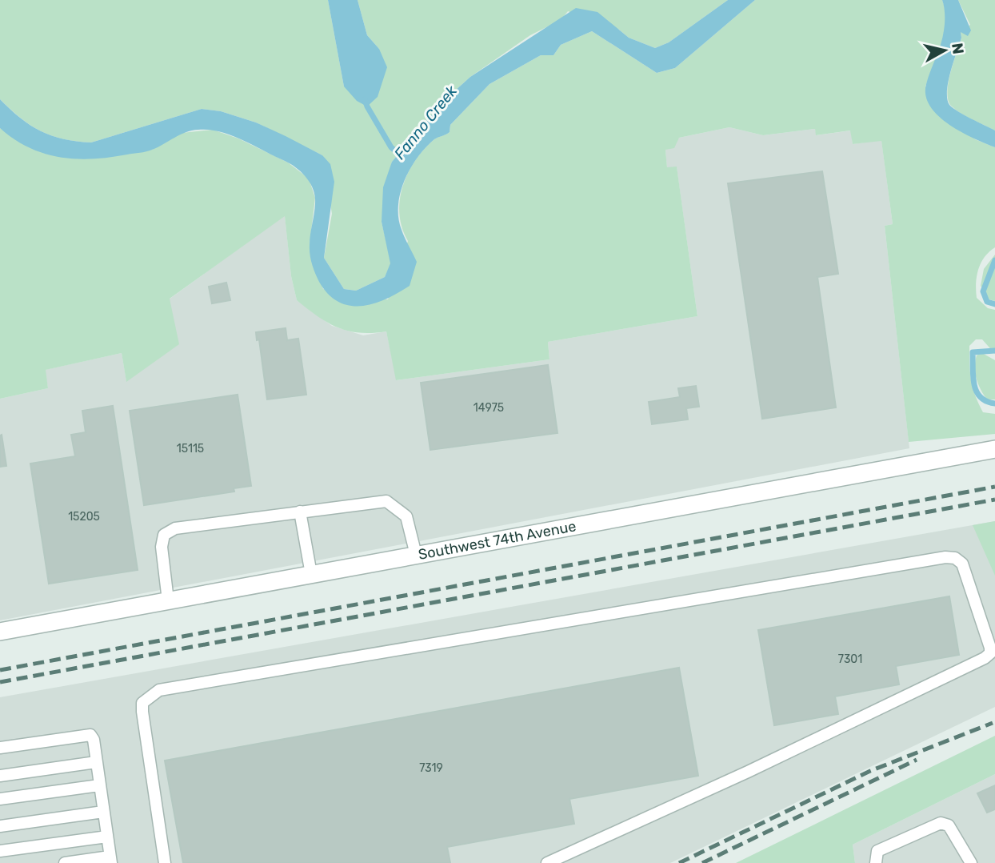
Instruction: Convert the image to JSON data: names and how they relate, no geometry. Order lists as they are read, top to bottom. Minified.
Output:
{"streets":{"street":["Southwest 74th Avenue"]},"water":["Fanno Creek"],"house_numbers":["14975","15115","15205","7301","7319"],"north":"right"}
